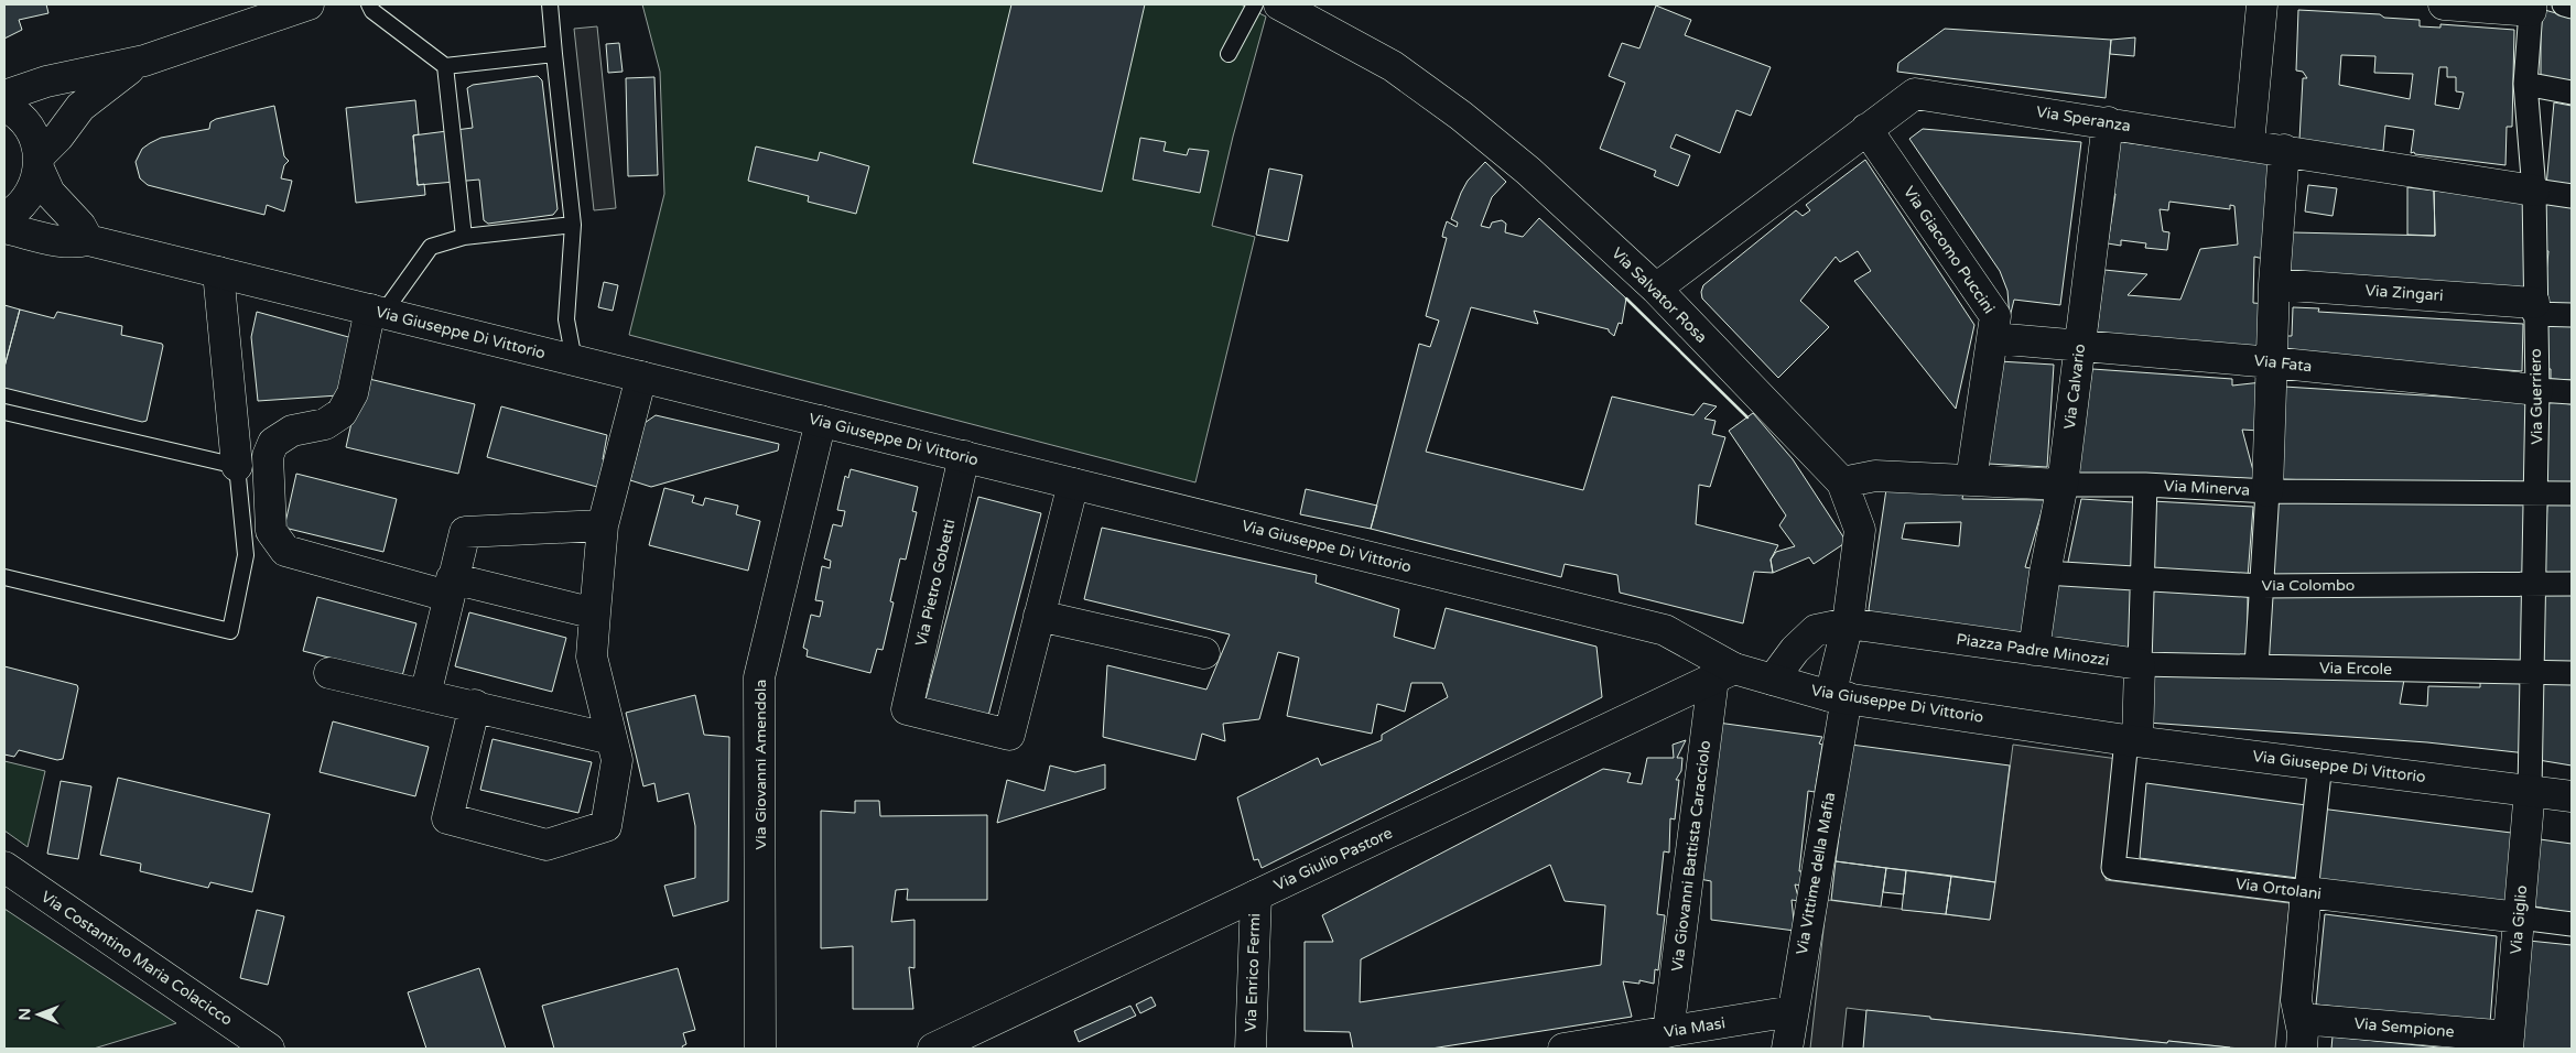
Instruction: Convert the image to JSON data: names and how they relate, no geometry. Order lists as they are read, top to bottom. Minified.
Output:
{"streets":{"street":["Via Speranza","Via Giacomo Puccini","Via Zingari","Via Salvator Rosa","Via Giuseppe Di Vittorio","Via Fata","Via Calvario","Via Guerriero","Via Minerva","Via Pietro Gobetti","Via Colombo","Piazza Padre Minozzi","Via Ercole","Via Giovanni Amendola","Via Giovanni Battista Caracciolo","Via Giulio Pastore","Via Vittime della Mafia","Via Ortolani","Via Giglio","Via Costantino Maria Colacicco","Via Enrico Fermi","Via Masi","Via Sempione"]},"crossings":[["Via Speranza","Via Giacomo Puccini"],["Via Speranza","Via Salvator Rosa"],["Via Speranza","Via Calvario"],["Via Speranza","Via Guerriero"],["Via Giacomo Puccini","Via Fata"],["Via Giacomo Puccini","Via Minerva"],["Via Zingari","Via Guerriero"],["Via Salvator Rosa","Via Giuseppe Di Vittorio"],["Via Salvator Rosa","Via Minerva"],["Via Salvator Rosa","Piazza Padre Minozzi"],["Via Salvator Rosa","Via Vittime della Mafia"],["Via Giuseppe Di Vittorio","Via Guerriero"],["Via Giuseppe Di Vittorio","Via Pietro Gobetti"],["Via Giuseppe Di Vittorio","Piazza Padre Minozzi"],["Via Giuseppe Di Vittorio","Via Giovanni Amendola"],["Via Giuseppe Di Vittorio","Via Giovanni Battista Caracciolo"],["Via Giuseppe Di Vittorio","Via Giulio Pastore"],["Via Giuseppe Di Vittorio","Via Vittime della Mafia"],["Via Giuseppe Di Vittorio","Via Ortolani"],["Via Giuseppe Di Vittorio","Via Giglio"],["Via Fata","Via Calvario"],["Via Fata","Via Guerriero"],["Via Calvario","Via Minerva"],["Via Calvario","Via Colombo"],["Via Calvario","Piazza Padre Minozzi"],["Via Guerriero","Via Minerva"],["Via Guerriero","Via Colombo"],["Via Guerriero","Via Ercole"],["Via Guerriero","Via Giglio"],["Piazza Padre Minozzi","Via Ercole"],["Via Giovanni Battista Caracciolo","Via Giulio Pastore"],["Via Giovanni Battista Caracciolo","Via Masi"],["Via Giulio Pastore","Via Enrico Fermi"],["Via Vittime della Mafia","Via Masi"],["Via Ortolani","Via Giglio"],["Via Giglio","Via Sempione"]],"north":"left"}
